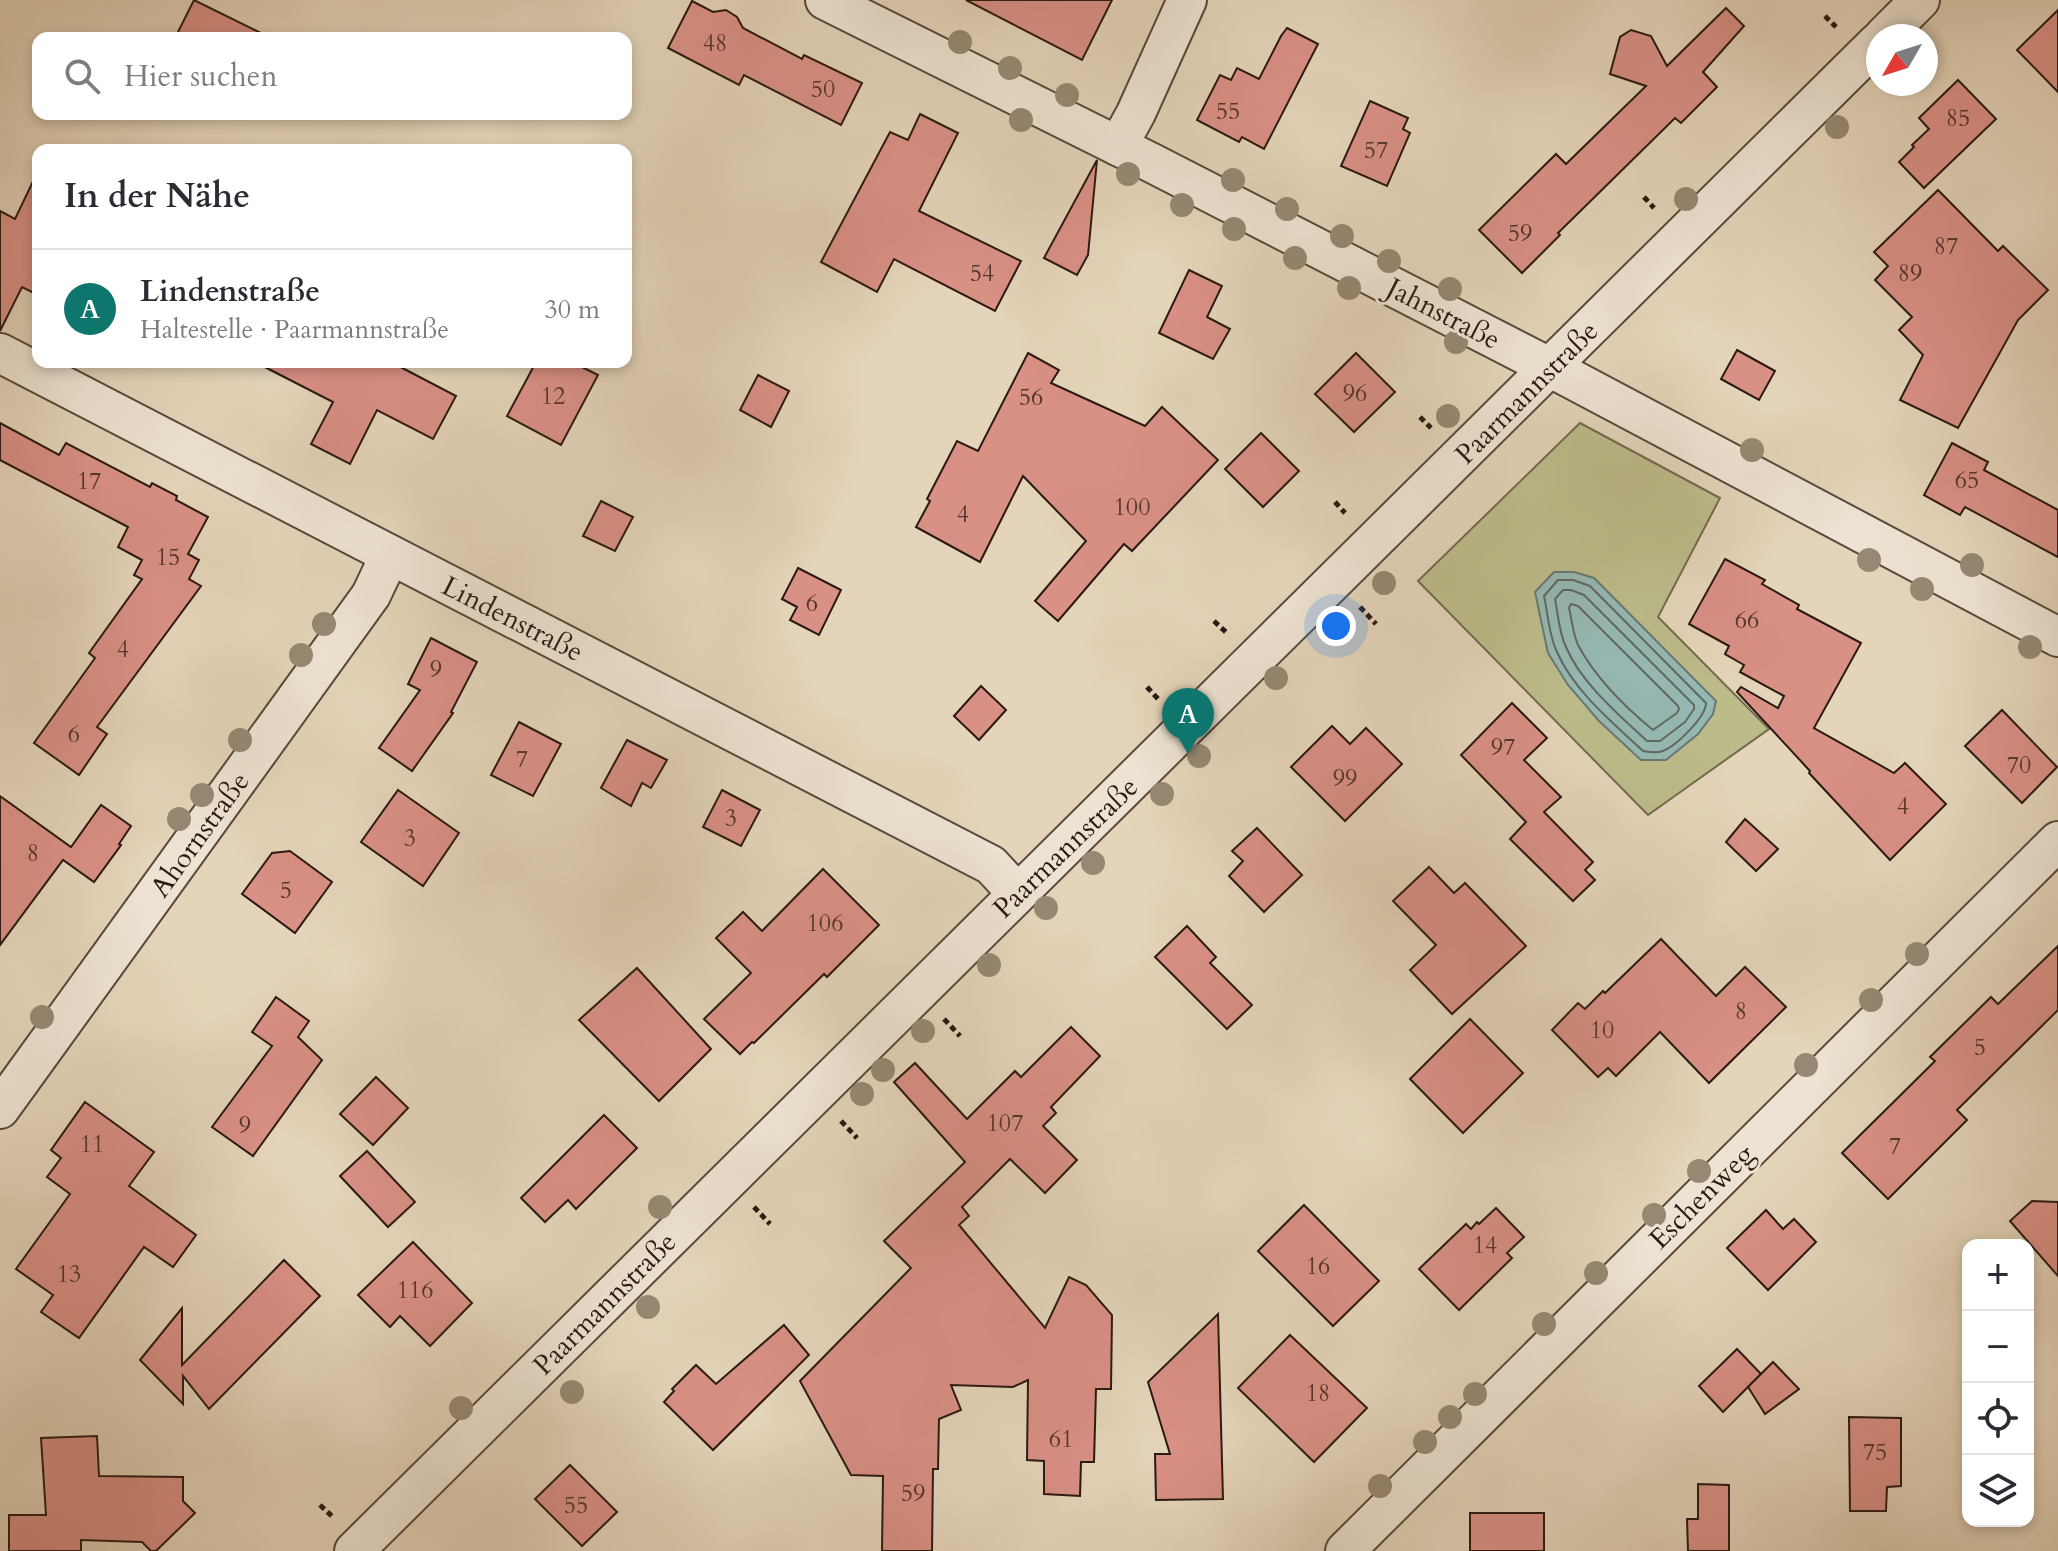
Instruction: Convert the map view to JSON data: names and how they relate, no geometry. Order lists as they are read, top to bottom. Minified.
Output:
{"streets":{"street":["Jahnstraße","Paarmannstraße","Lindenstraße","Ahornstraße","Eschenweg"]},"crossings":[["Jahnstraße","Paarmannstraße"],["Paarmannstraße","Lindenstraße"],["Lindenstraße","Ahornstraße"]],"house_numbers":["48","50","55","85","57","59","87","54","89","96","12","56","65","17","100","4","15","6","66","4","9","6","97","7","70","99","4","3","3","8","5","106","8","10","5","107","9","11","7","14","16","13","116","18","61","75","59","55"],"north":"bottom left","page":{"search":"Hier suchen","heading":"In der Nähe","list":[{"mark":"A","name":"Lindenstraße","note":"Haltestelle · Paarmannstraße","value":"30 m"}],"pins":"A","map_buttons":["+","−"]}}
